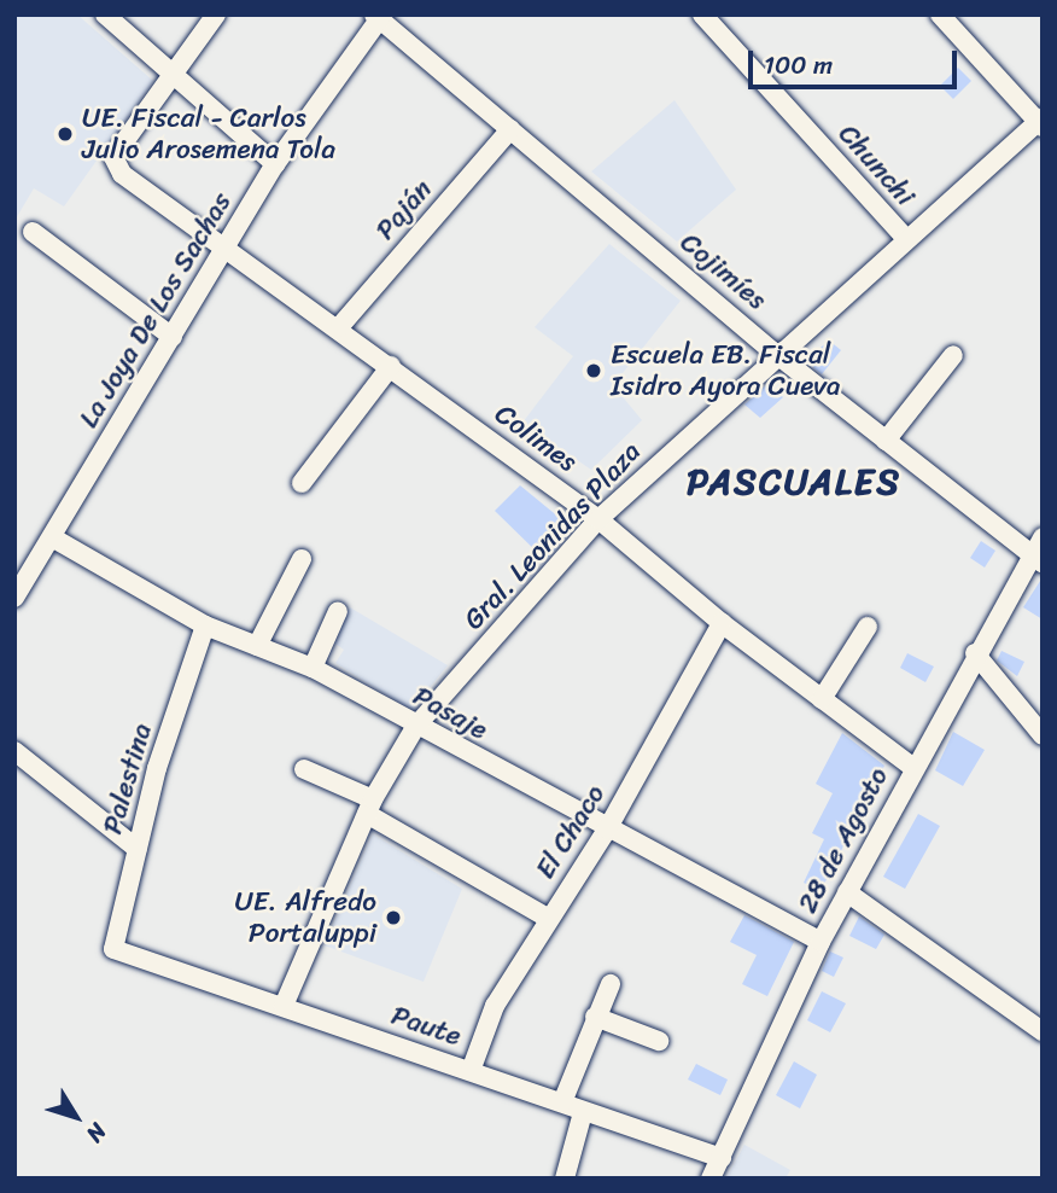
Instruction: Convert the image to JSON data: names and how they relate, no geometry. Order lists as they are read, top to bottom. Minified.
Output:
{"streets":{"street":["Chunchi","Paján","Cojimíes","La Joya De Los Sachas","Colimes","Gral. Leonidas Plaza","Pasaje","Palestina","El Chaco","28 de Agosto","Paute"]},"crossings":[["Chunchi","Gral. Leonidas Plaza"],["Paján","Cojimíes"],["Paján","Colimes"],["Cojimíes","La Joya De Los Sachas"],["Cojimíes","Gral. Leonidas Plaza"],["Cojimíes","28 de Agosto"],["La Joya De Los Sachas","Colimes"],["La Joya De Los Sachas","Pasaje"],["Colimes","Gral. Leonidas Plaza"],["Colimes","El Chaco"],["Colimes","28 de Agosto"],["Gral. Leonidas Plaza","Pasaje"],["Gral. Leonidas Plaza","Paute"],["Pasaje","Palestina"],["Pasaje","El Chaco"],["Pasaje","28 de Agosto"],["Palestina","Paute"],["El Chaco","Paute"],["28 de Agosto","Paute"]],"districts":["PASCUALES"],"places":["UE. Fiscal - Carlos Julio Arosemena Tola","Escuela EB. Fiscal Isidro Ayora Cueva","UE. Alfredo Portaluppi"],"scale_bar":"100 m","north":"bottom right"}
